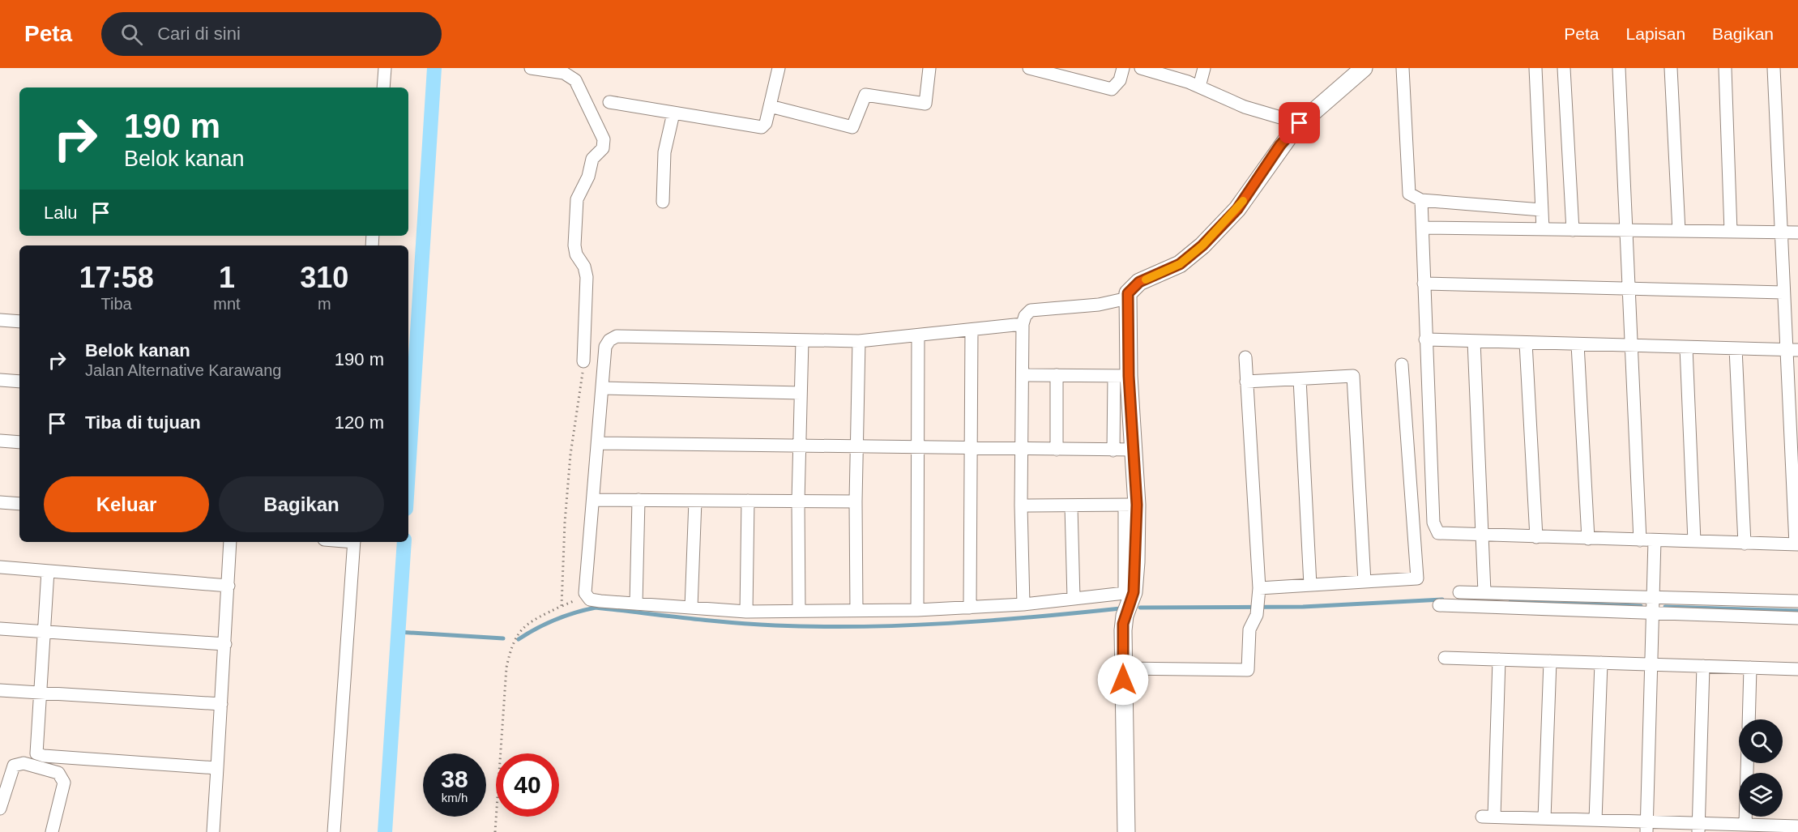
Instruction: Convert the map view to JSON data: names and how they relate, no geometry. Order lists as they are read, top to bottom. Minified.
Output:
{"page":{"header":"Peta","search":"Cari di sini","nav":["Peta","Lapisan","Bagikan"],"turn":["190 m","Belok kanan"],"then":"Lalu","eta":["17:58","Tiba","1","mnt","310","m"],"list":[{"name":"Belok kanan","note":"Jalan Alternative Karawang","value":"190 m"},{"name":"Tiba di tujuan","value":"120 m"}],"buttons":["Keluar","Bagikan"],"speed":"38 km/h","limit":"40"}}
